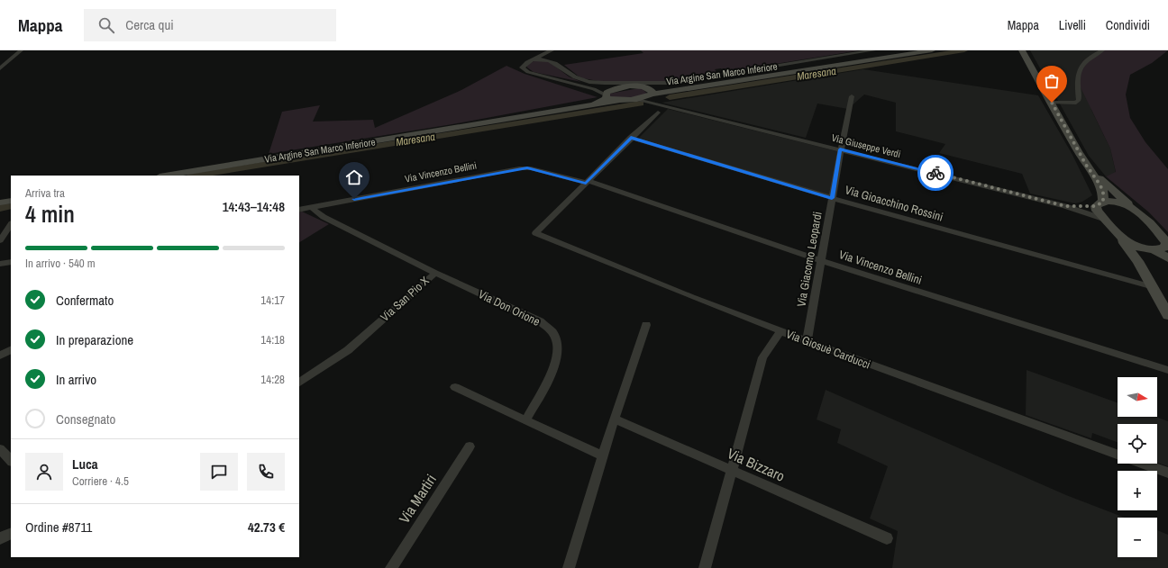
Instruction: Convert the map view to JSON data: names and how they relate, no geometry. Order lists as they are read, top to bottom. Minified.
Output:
{"streets":{"street":["Via Argine San Marco Inferiore","Via Giuseppe Verdi","Via Vincenzo Bellini","Via Gioacchino Rossini","Via Giacomo Leopardi","Via San Pio X","Via Don Orione","Via Giosuè Carducci","Via Bizzaro","Via Martiri"]},"crossings":[["Via Argine San Marco Inferiore","Via Giuseppe Verdi"],["Via Giuseppe Verdi","Via Giacomo Leopardi"],["Via Vincenzo Bellini","Via Giacomo Leopardi"],["Via Vincenzo Bellini","Via San Pio X"],["Via Vincenzo Bellini","Via Giosuè Carducci"],["Via Gioacchino Rossini","Via Giacomo Leopardi"],["Via Giacomo Leopardi","Via Giosuè Carducci"],["Via San Pio X","Via Don Orione"]],"water":["Maresana"],"north":"right","page":{"header":"Mappa","search":"Cerca qui","nav":["Mappa","Livelli","Condividi"],"heading":["4 min","Arriva tra","14:43–14:48"],"panel":["Luca","Corriere · 4.5","Ordine #8711","42.73 €"],"bar":"In arrivo · 540 m","list":[["Confermato","14:17"],["In preparazione","14:18"],["In arrivo","14:28"],"Consegnato"],"map_buttons":["+","−"]}}
